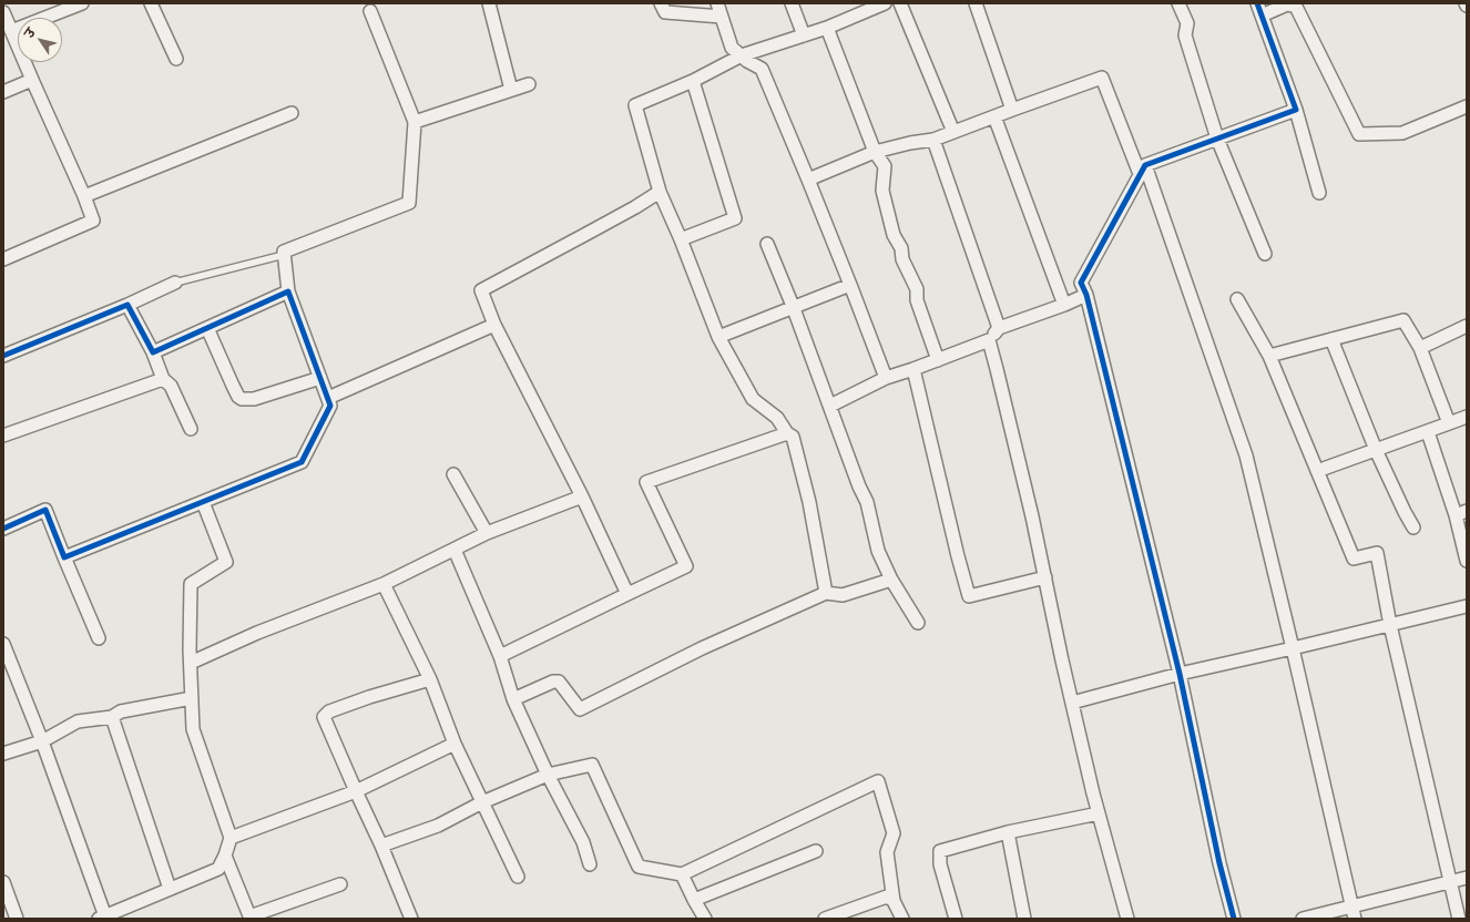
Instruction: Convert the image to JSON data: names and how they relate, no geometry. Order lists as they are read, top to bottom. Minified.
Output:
{"north":"top left"}
